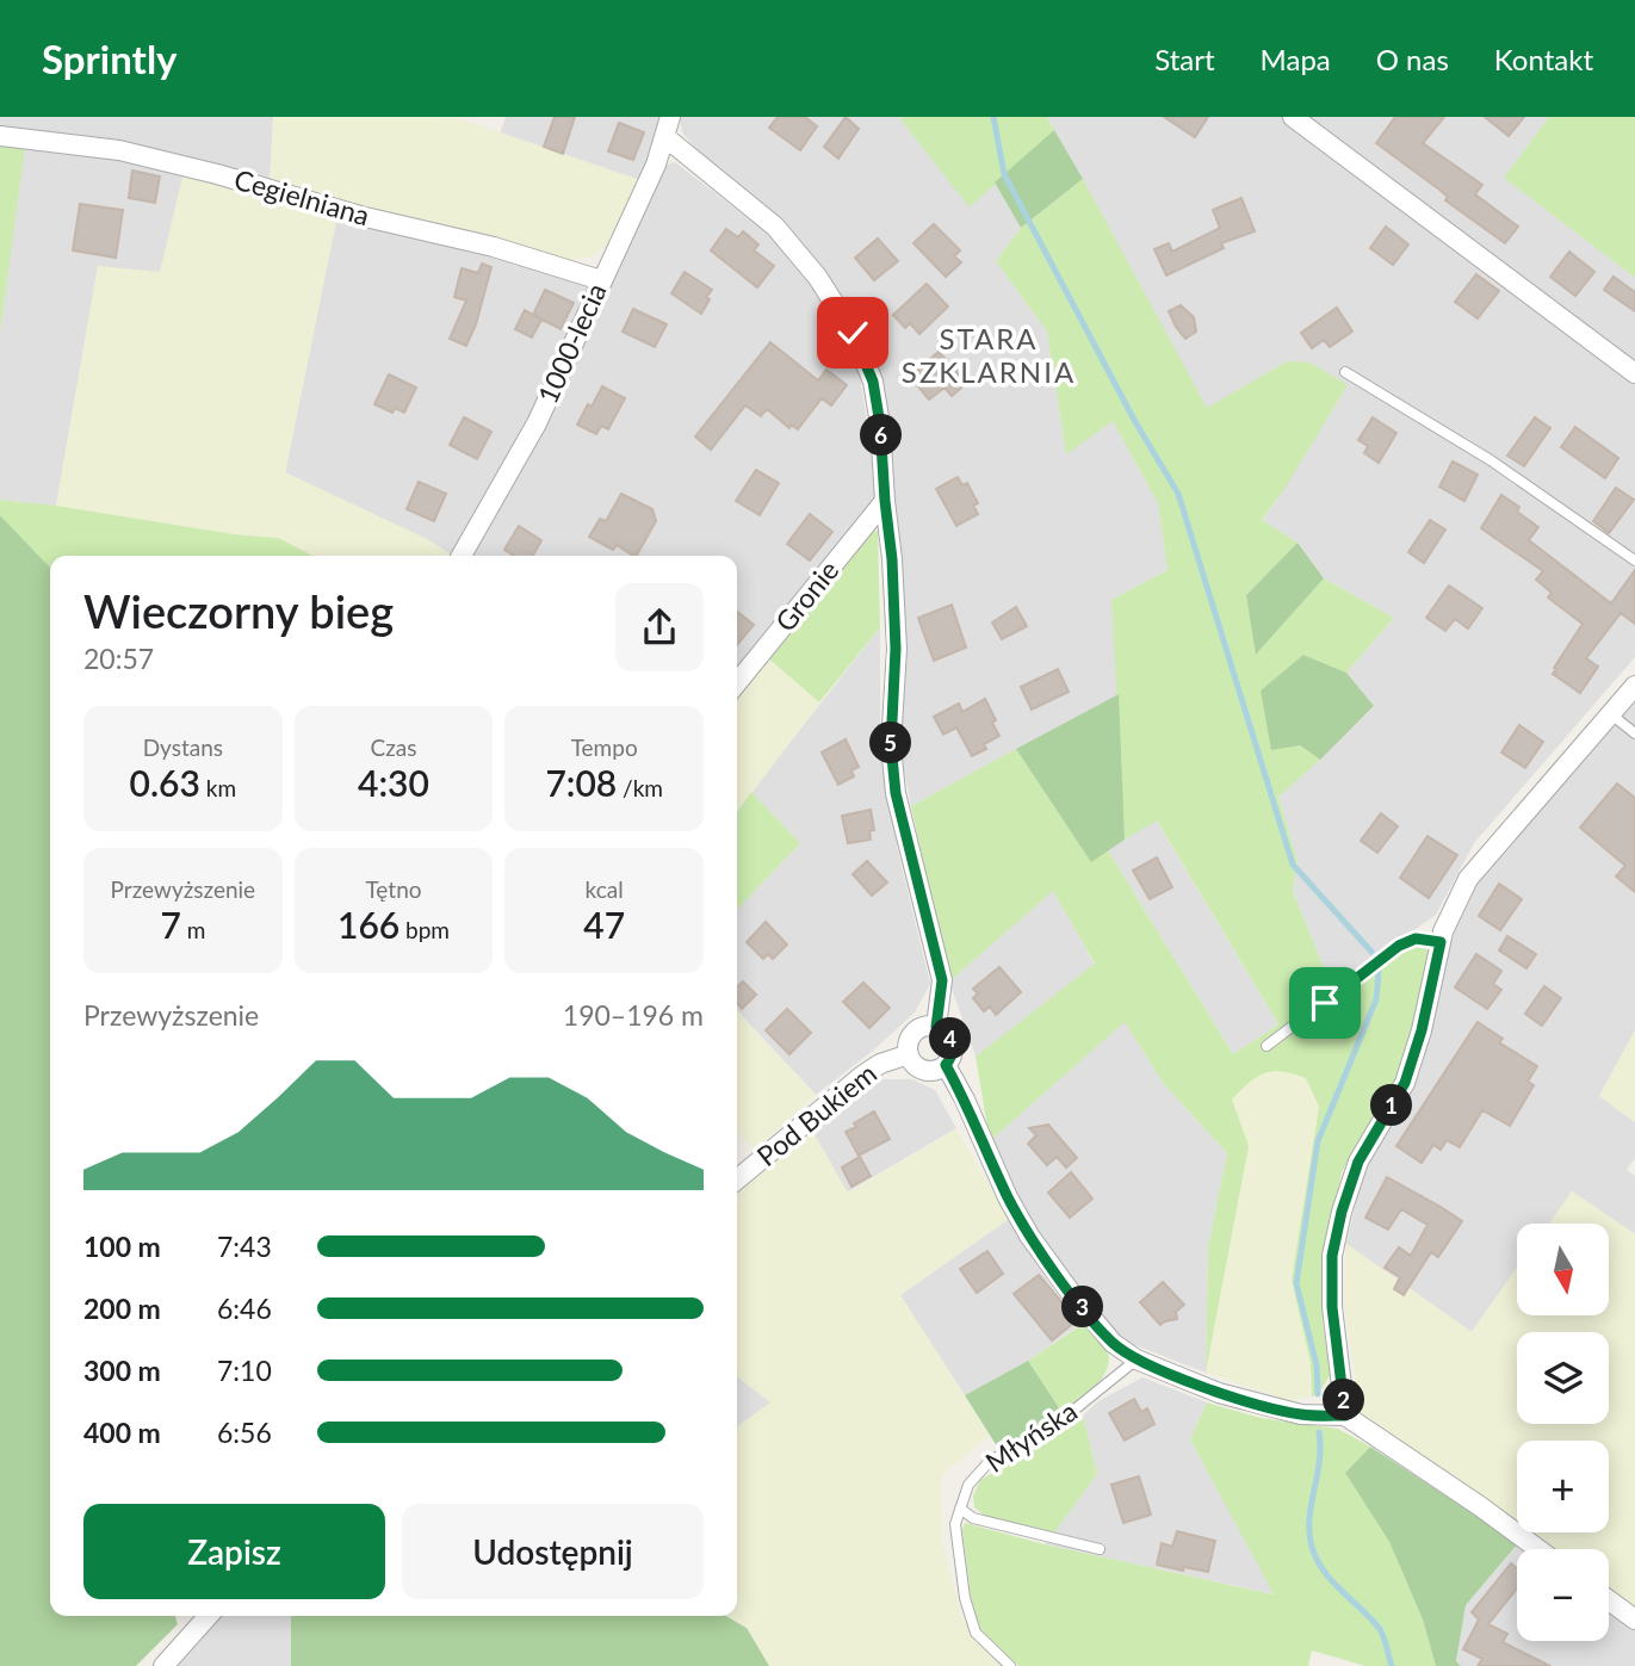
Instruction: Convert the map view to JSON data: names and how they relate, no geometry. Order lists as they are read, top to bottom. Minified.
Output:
{"streets":{"street":["Cegielniana","1000-lecia","Gronie","Pod Bukiem"],"lane":["Młyńska"]},"crossings":[["Cegielniana","1000-lecia"]],"districts":["STARA SZKLARNIA"],"north":"bottom","page":{"header":"Sprintly","nav":["Start","Mapa","O nas","Kontakt"],"pins":["6","5","4","1","3","2"],"heading":["Wieczorny bieg","20:57"],"stats":[["Dystans","0.63 km"],["Czas","4:30"],["Tempo","7:08 /km"],["Przewyższenie","7 m"],["Tętno","166 bpm"],["kcal","47"]],"chart":["Przewyższenie","190–196 m"],"list":[{"name":"100 m","note":"7:43"},{"name":"200 m","note":"6:46"},{"name":"300 m","note":"7:10"},{"name":"400 m","note":"6:56"}],"map_buttons":["+","−"],"buttons":["Zapisz","Udostępnij"]}}
